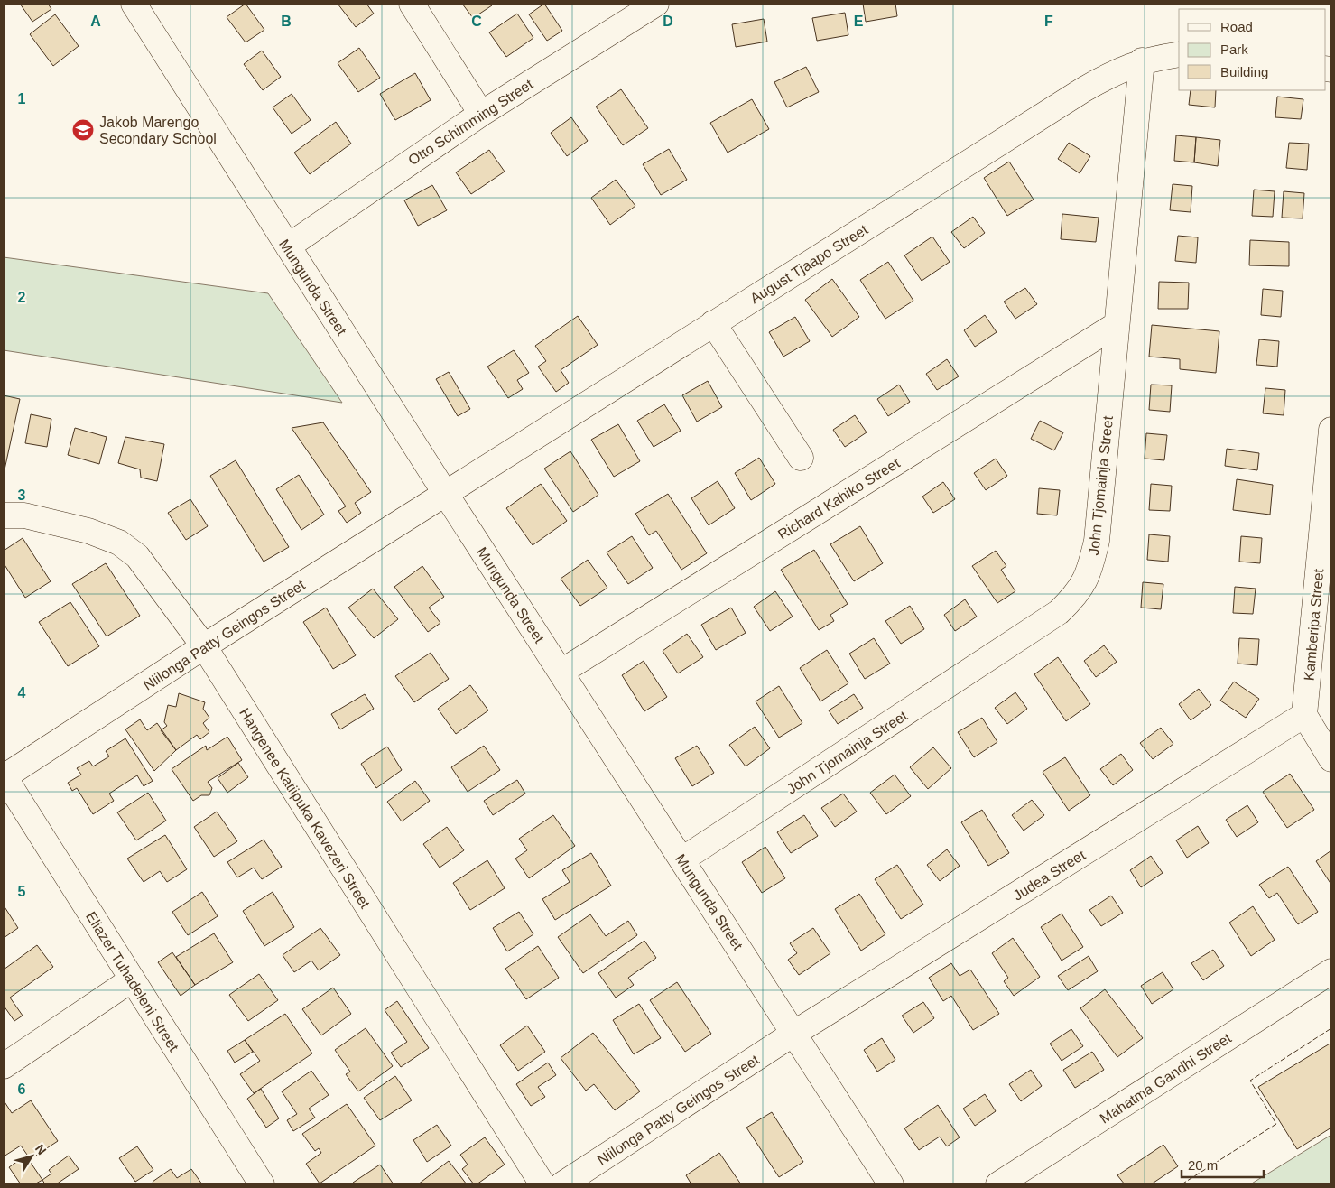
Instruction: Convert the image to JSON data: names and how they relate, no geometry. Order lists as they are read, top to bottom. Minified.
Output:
{"streets":{"street":["Otto Schimming Street","August Tjaapo Street","Mungunda Street","John Tjomainja Street","Richard Kahiko Street","Kamberipa Street","Niilonga Patty Geingos Street","Hangenee Katiipuka Kavezeri Street","Judea Street","Eliazer Tuhadeleni Street","Mahatma Gandhi Street"]},"crossings":[["Otto Schimming Street","Mungunda Street"],["August Tjaapo Street","Mungunda Street"],["August Tjaapo Street","John Tjomainja Street"],["August Tjaapo Street","Niilonga Patty Geingos Street"],["Mungunda Street","John Tjomainja Street"],["Mungunda Street","Richard Kahiko Street"],["Mungunda Street","Niilonga Patty Geingos Street"],["Mungunda Street","Judea Street"],["John Tjomainja Street","Richard Kahiko Street"],["Kamberipa Street","Judea Street"],["Niilonga Patty Geingos Street","Hangenee Katiipuka Kavezeri Street"],["Niilonga Patty Geingos Street","Judea Street"],["Niilonga Patty Geingos Street","Eliazer Tuhadeleni Street"]],"places":{"school or university":["Jakob Marengo Secondary School"]},"legend":["Road","Park","Building"],"scale_bar":"20 m","north":"top right","grid":{"columns":["A","B","C","D","E","F"],"rows":["1","2","3","4","5","6"]}}
